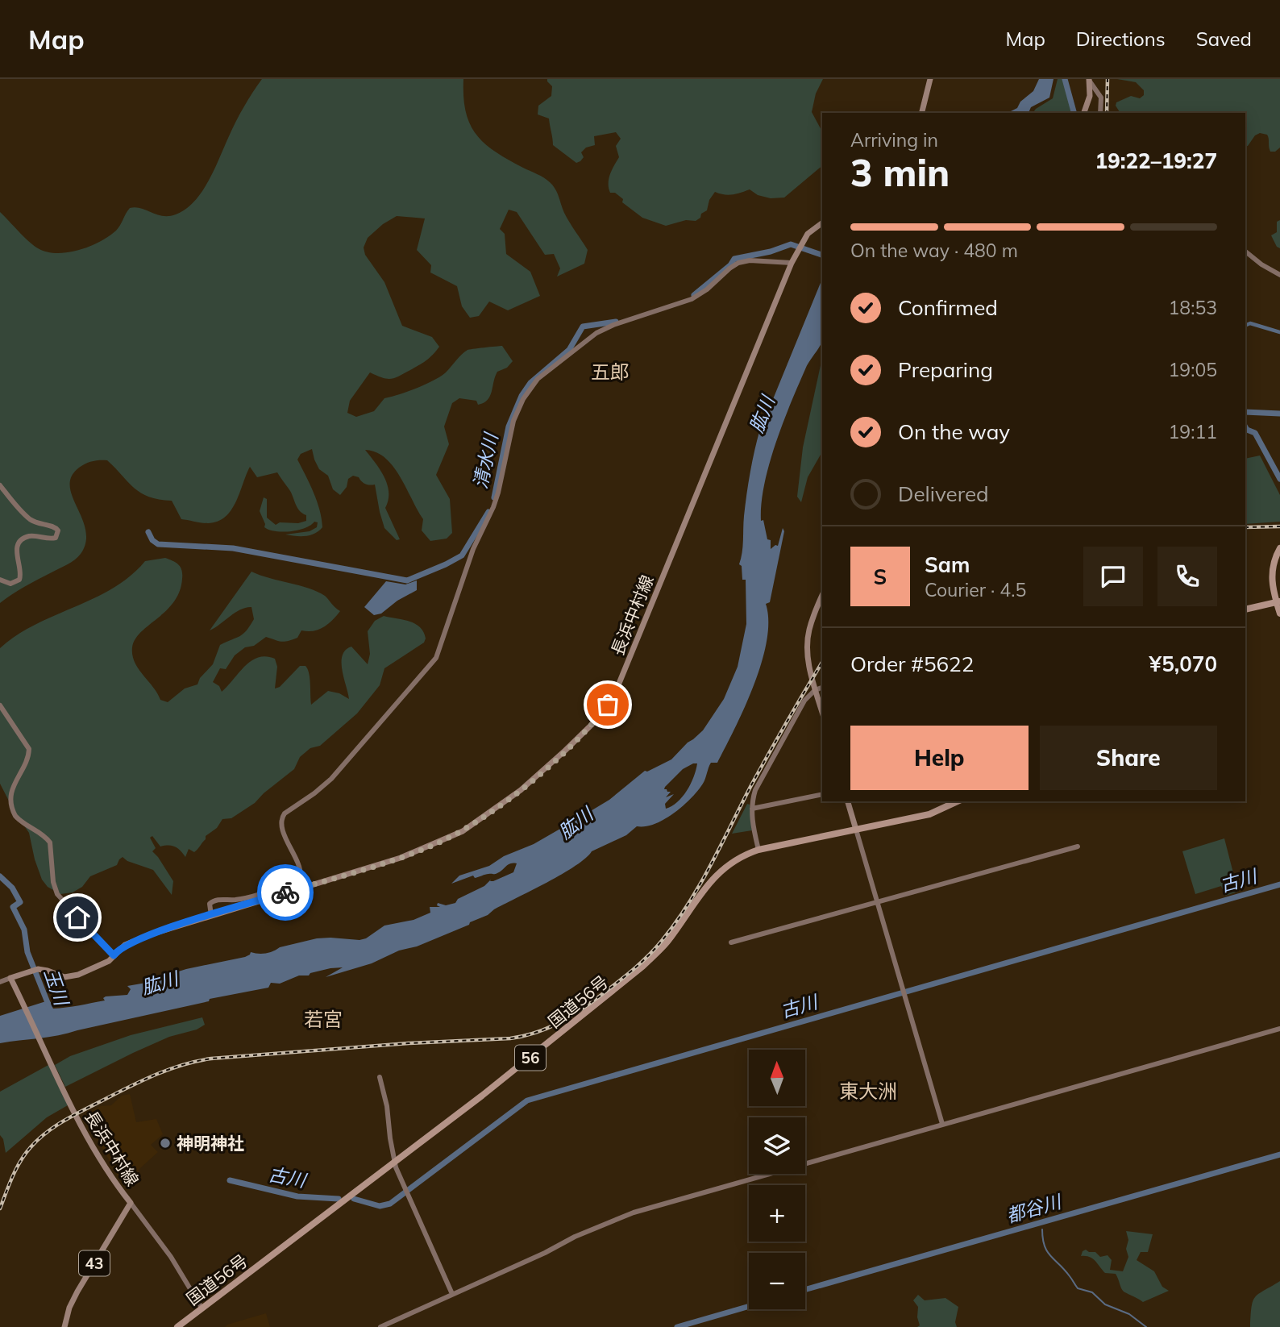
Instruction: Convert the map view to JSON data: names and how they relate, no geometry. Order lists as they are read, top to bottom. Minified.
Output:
{"streets":{"highway":["国道56号","56"],"main road":["長浜中村線","43"]},"districts":["五郎","若宮","東大洲"],"water":["肱川","清水川","古川","玉川","都谷川"],"places":["神明神社"],"north":"top","page":{"header":"Map","nav":["Map","Directions","Saved"],"heading":["3 min","Arriving in","19:22–19:27"],"panel":["Sam","Courier · 4.5","Order #5622","¥5,070"],"bar":"On the way · 480 m","list":[["Confirmed","18:53"],["Preparing","19:05"],["On the way","19:11"],"Delivered"],"round":"S","buttons":["Help","Share"],"map_buttons":["+","−"]}}
